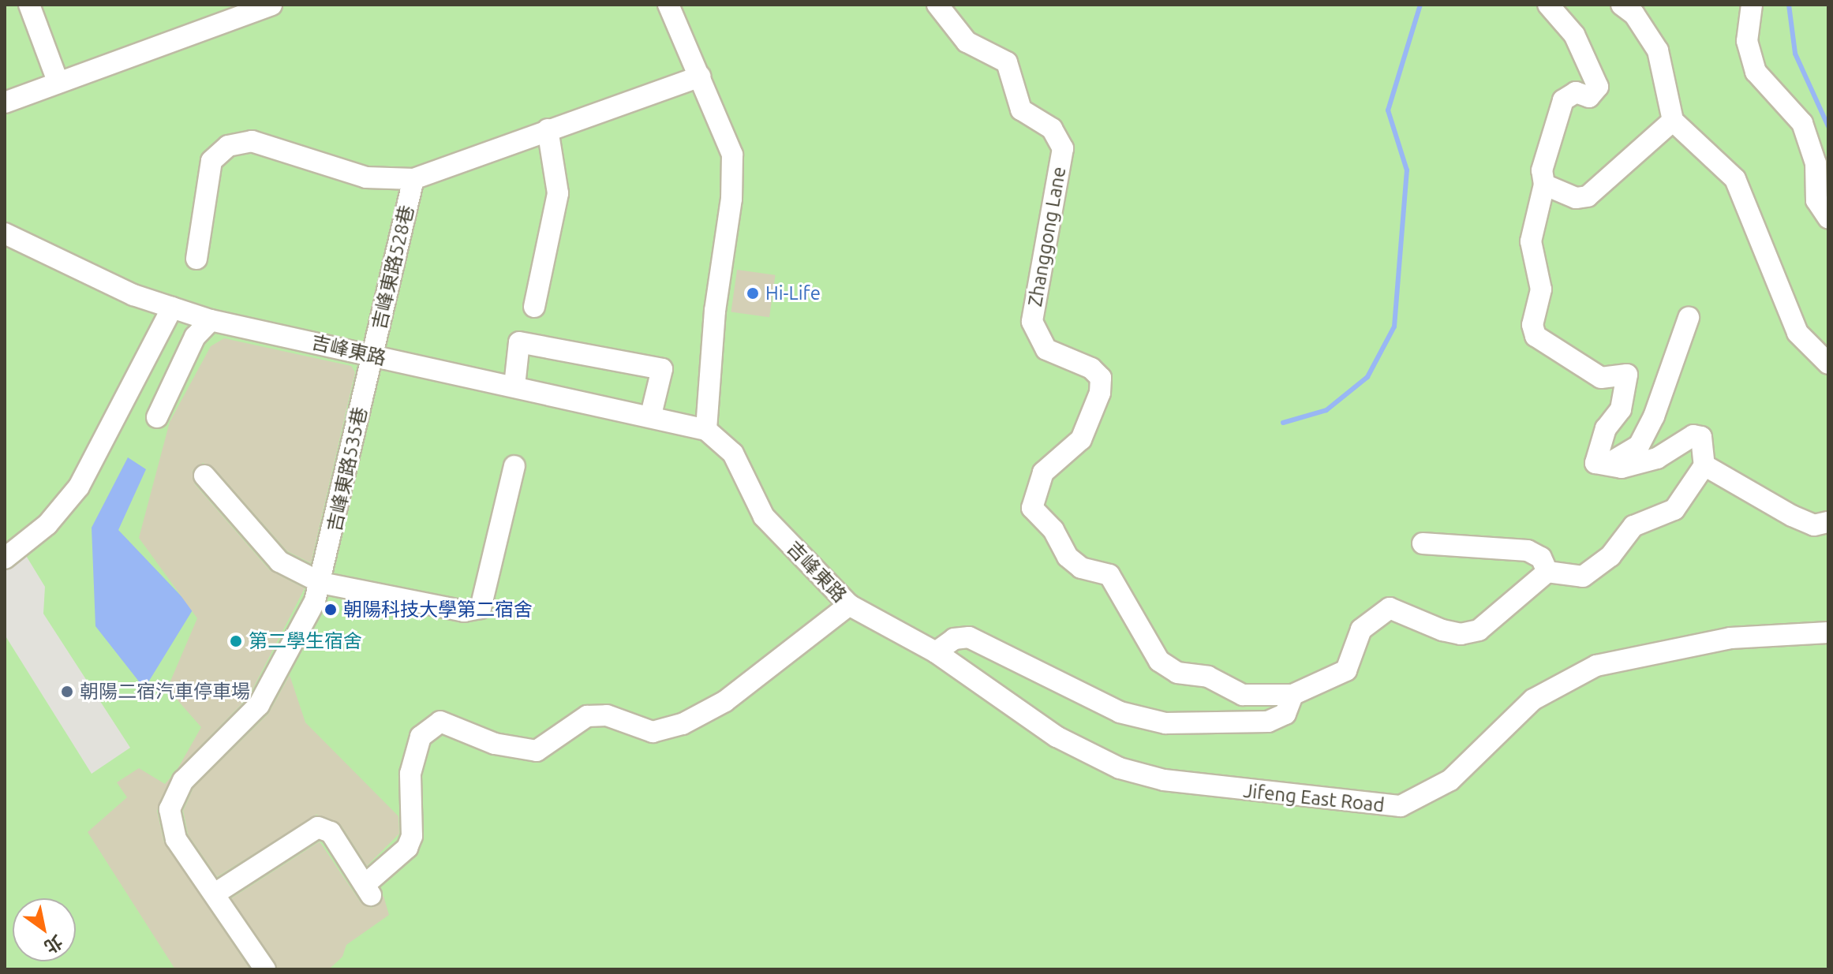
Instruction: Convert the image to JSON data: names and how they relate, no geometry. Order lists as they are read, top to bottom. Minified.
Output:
{"streets":{"street":["Zhanggong Lane","吉峰東路528巷","吉峰東路","吉峰東路535巷","Jifeng East Road"]},"crossings":[["吉峰東路528巷","吉峰東路"],["吉峰東路528巷","吉峰東路535巷"],["吉峰東路","吉峰東路535巷"],["吉峰東路","Jifeng East Road"]],"places":["Hi-Life","朝陽科技大學第二宿舍","第二學生宿舍","朝陽二宿汽車停車場"],"north":"bottom right"}
